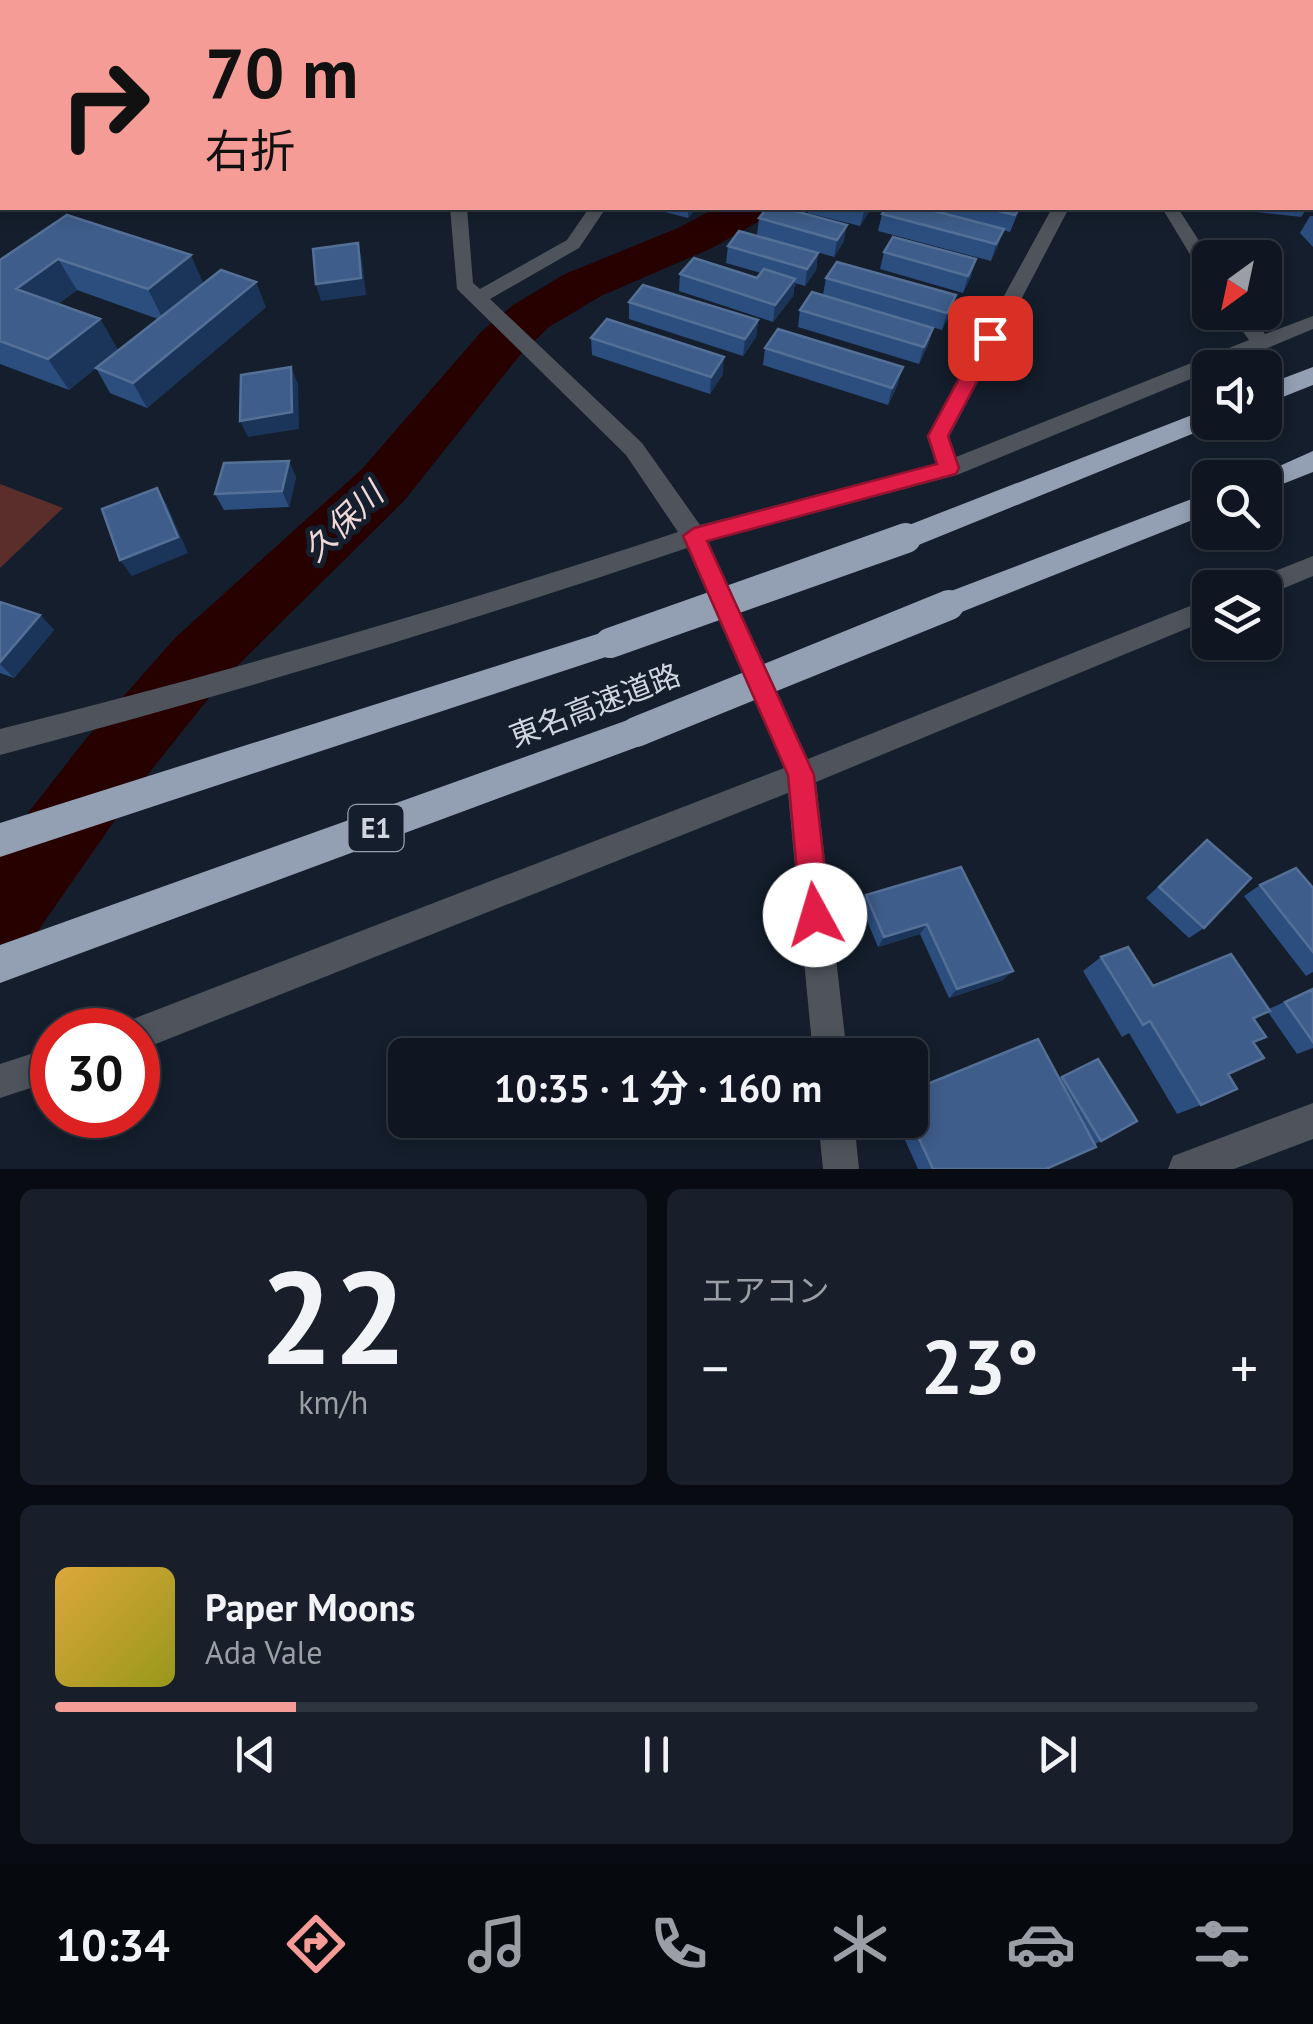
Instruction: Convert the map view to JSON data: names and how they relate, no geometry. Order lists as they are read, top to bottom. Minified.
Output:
{"streets":{"highway":["東名高速道路","E1"]},"water":["久保川"],"north":"bottom left","page":{"turn":["70 m","右折"],"limit":"30","trip":"10:35 · 1 分 · 160 m","tile":[["22","km/h"],"エアコン"],"heat":["−","23°","+"],"song":["Paper Moons","Ada Vale"],"tabs":"10:34"}}
